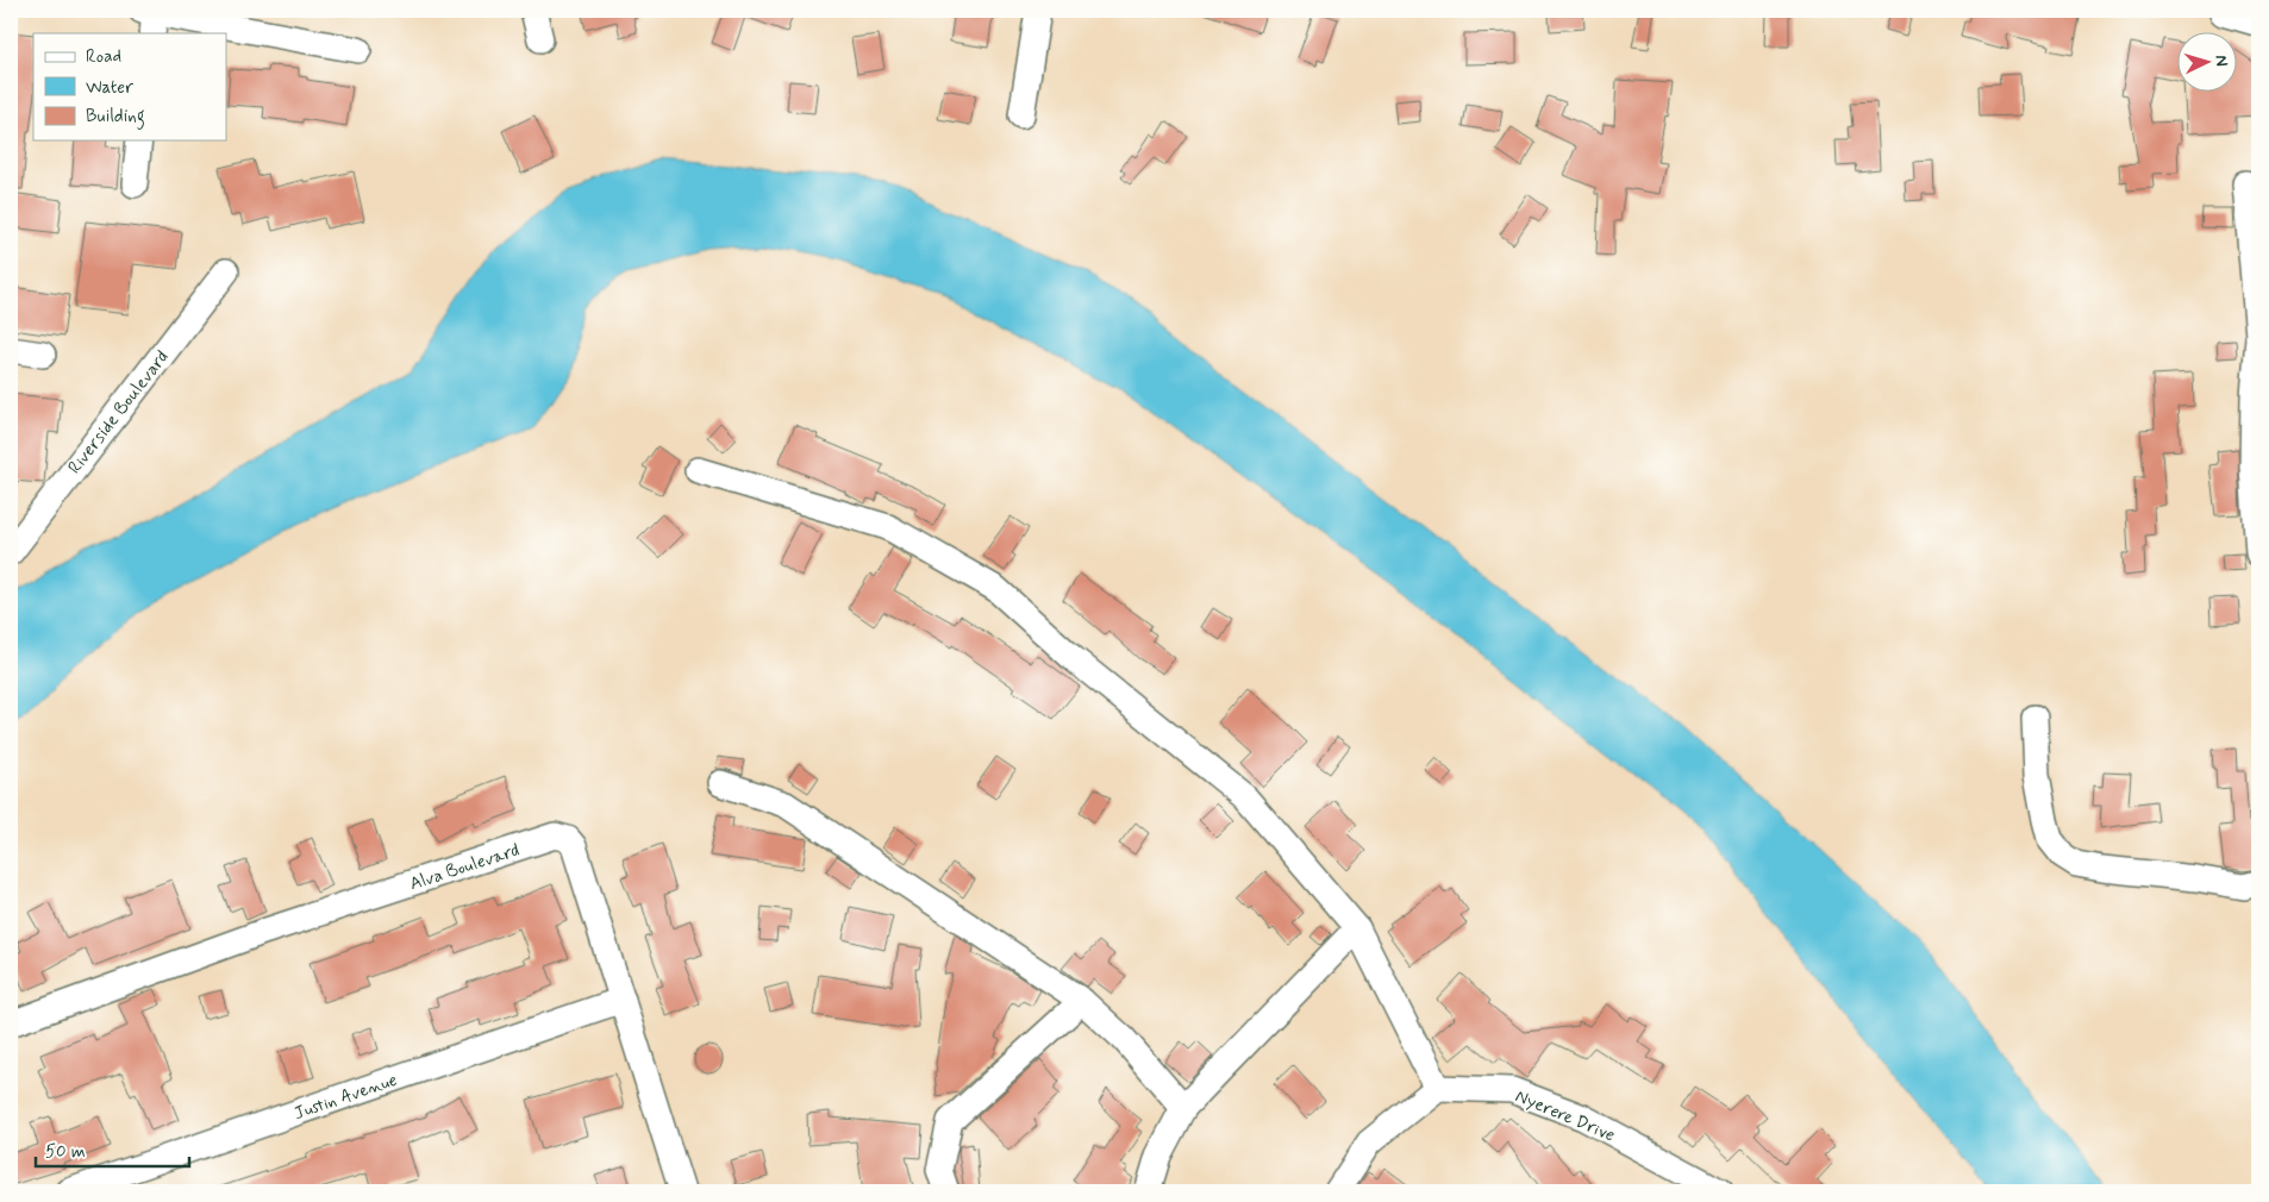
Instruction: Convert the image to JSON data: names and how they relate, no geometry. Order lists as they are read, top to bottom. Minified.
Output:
{"streets":{"street":["Riverside Boulevard","Alva Boulevard","Justin Avenue","Nyerere Drive"]},"crossings":[["Alva Boulevard","Justin Avenue"]],"legend":["Road","Water","Building"],"scale_bar":"50 m","north":"right"}
